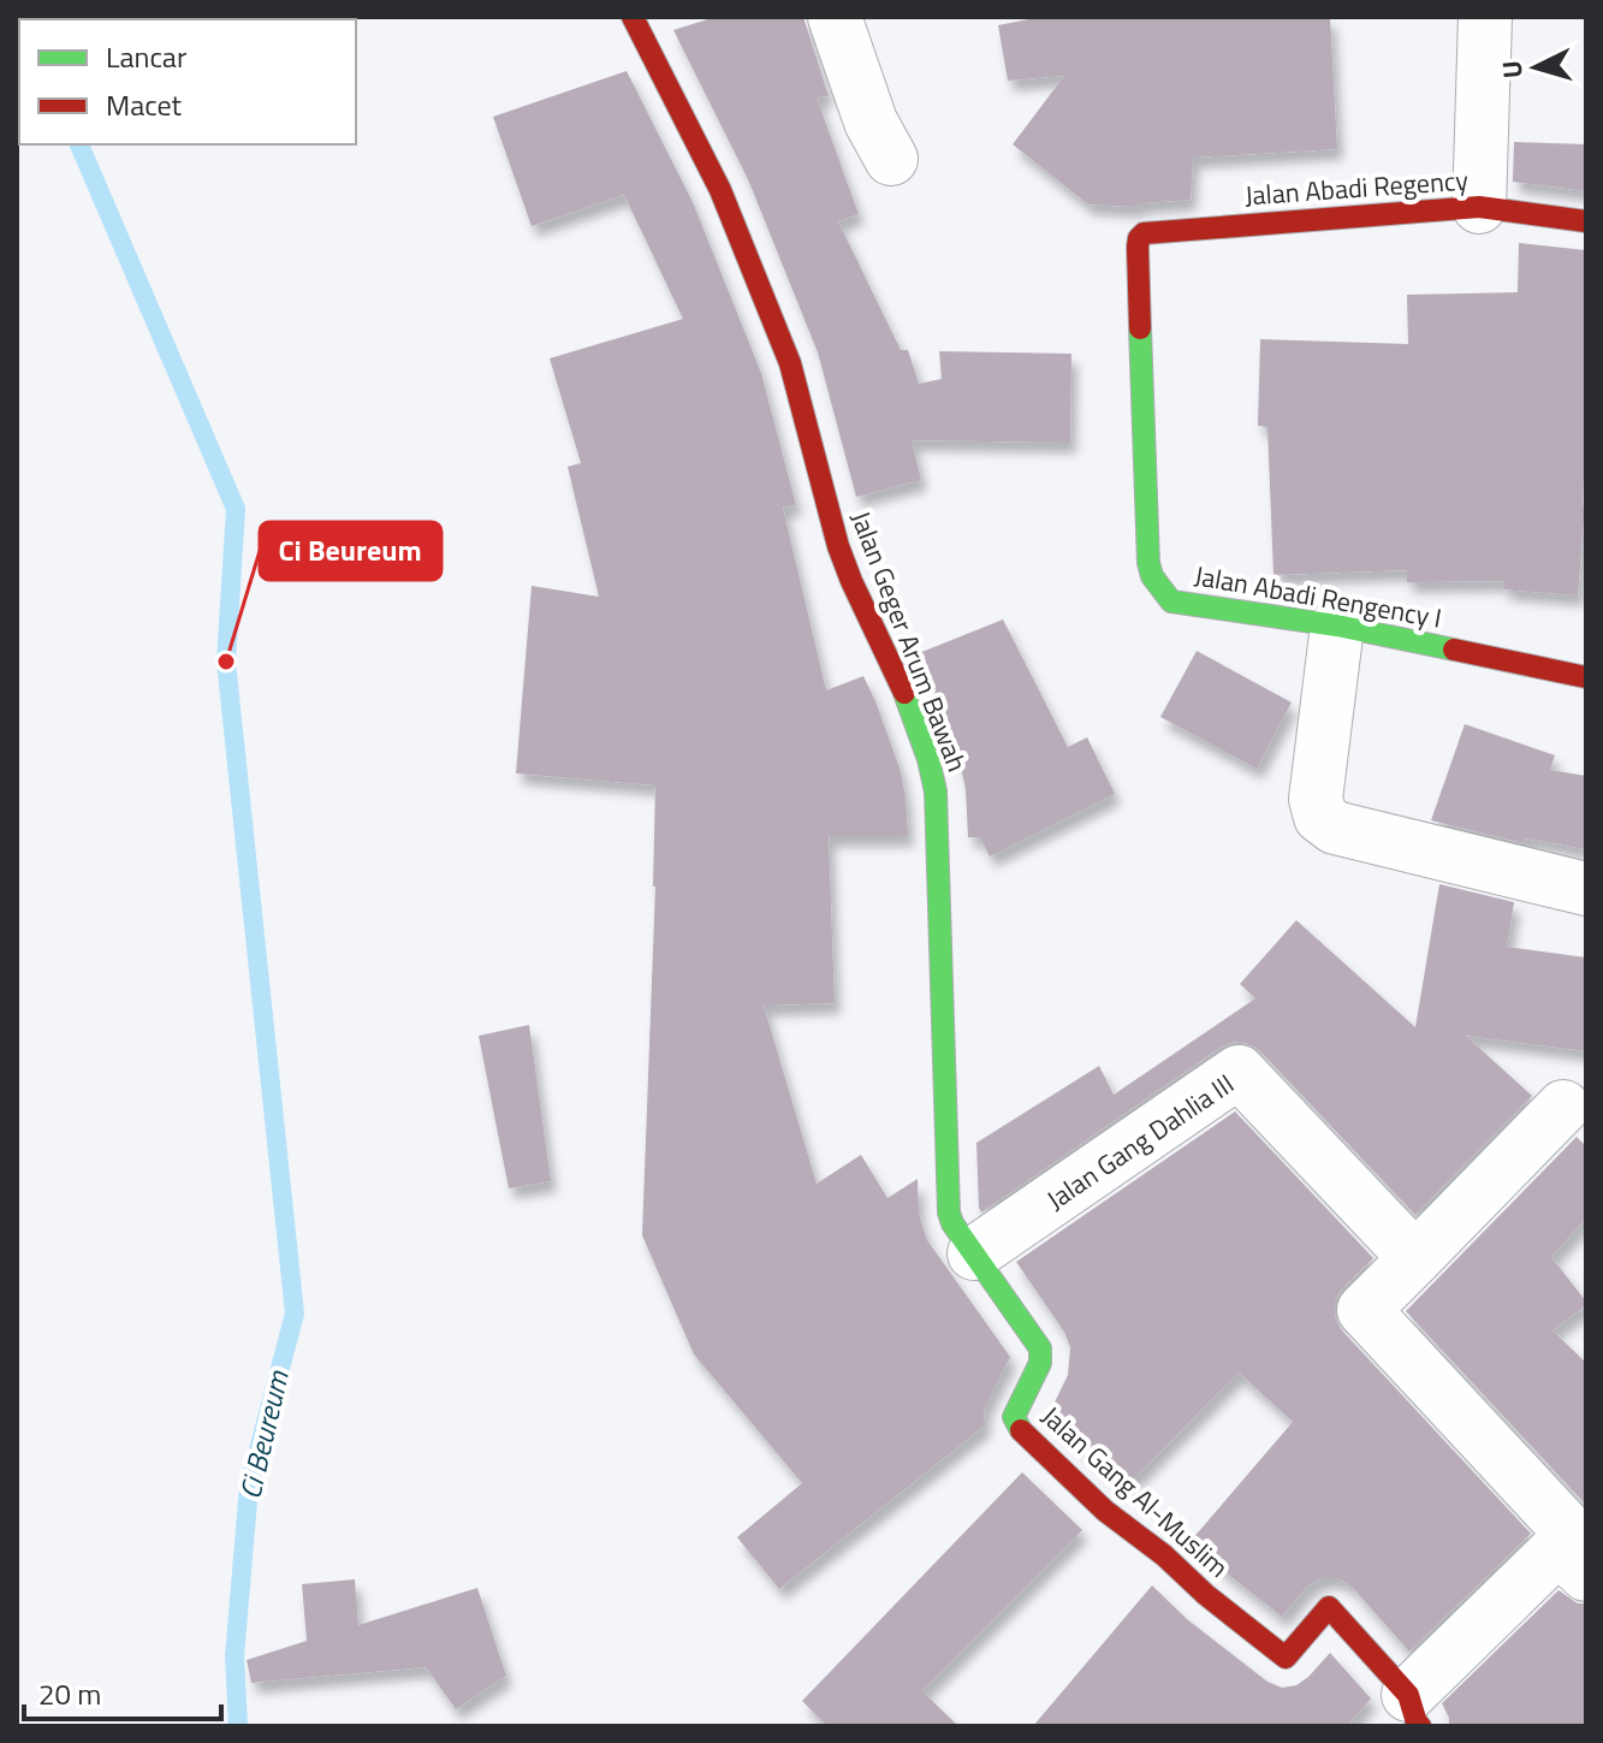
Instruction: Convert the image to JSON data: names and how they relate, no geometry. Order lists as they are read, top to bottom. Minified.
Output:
{"streets":{"street":["Jalan Abadi Regency","Jalan Abadi Rengency I","Jalan Geger Arum Bawah","Jalan Gang Dahlia III","Jalan Gang Al-Muslim"]},"crossings":[["Jalan Abadi Regency","Jalan Abadi Rengency I"],["Jalan Geger Arum Bawah","Jalan Gang Al-Muslim"],["Jalan Gang Dahlia III","Jalan Gang Al-Muslim"]],"water":["Ci Beureum"],"places":["Ci Beureum"],"legend":["Lancar","Macet"],"scale_bar":"20 m","north":"left"}
